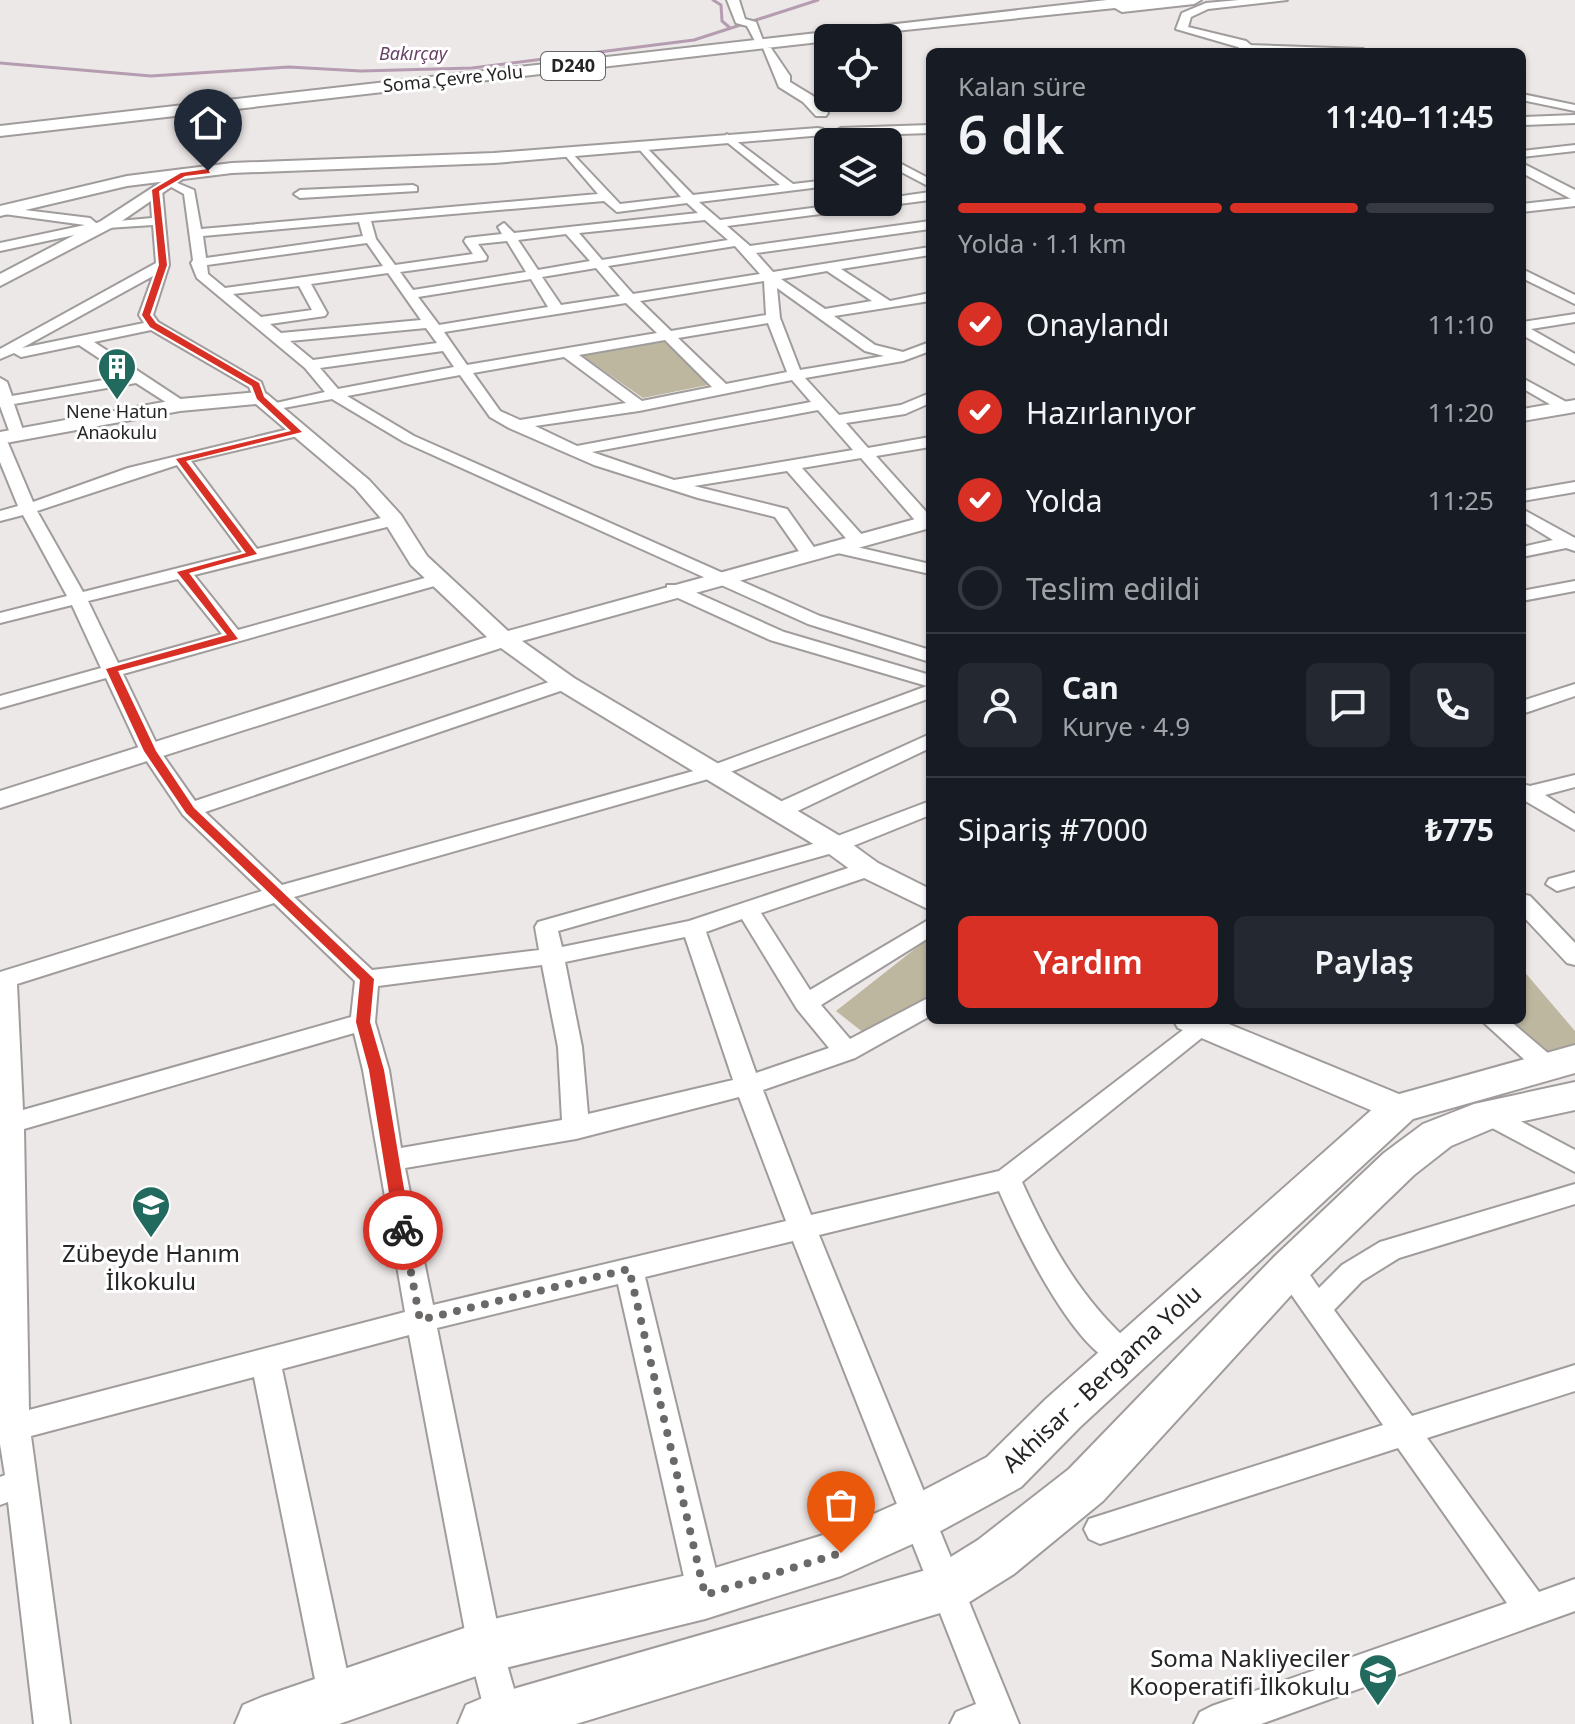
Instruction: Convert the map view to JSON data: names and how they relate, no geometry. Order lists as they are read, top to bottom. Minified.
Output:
{"streets":{"highway":["D240","Soma Çevre Yolu"],"main road":["Akhisar - Bergama Yolu"]},"water":["Bakırçay"],"places":{"building":["Nene Hatun Anaokulu"],"school or university":["Zübeyde Hanım İlkokulu","Soma Nakliyeciler Kooperatifi İlkokulu"]},"page":{"heading":["6 dk","Kalan süre","11:40–11:45"],"panel":["Can","Kurye · 4.9","Sipariş #7000","₺775"],"bar":"Yolda · 1.1 km","list":[["Onaylandı","11:10"],["Hazırlanıyor","11:20"],["Yolda","11:25"],"Teslim edildi"],"buttons":["Yardım","Paylaş"]}}
